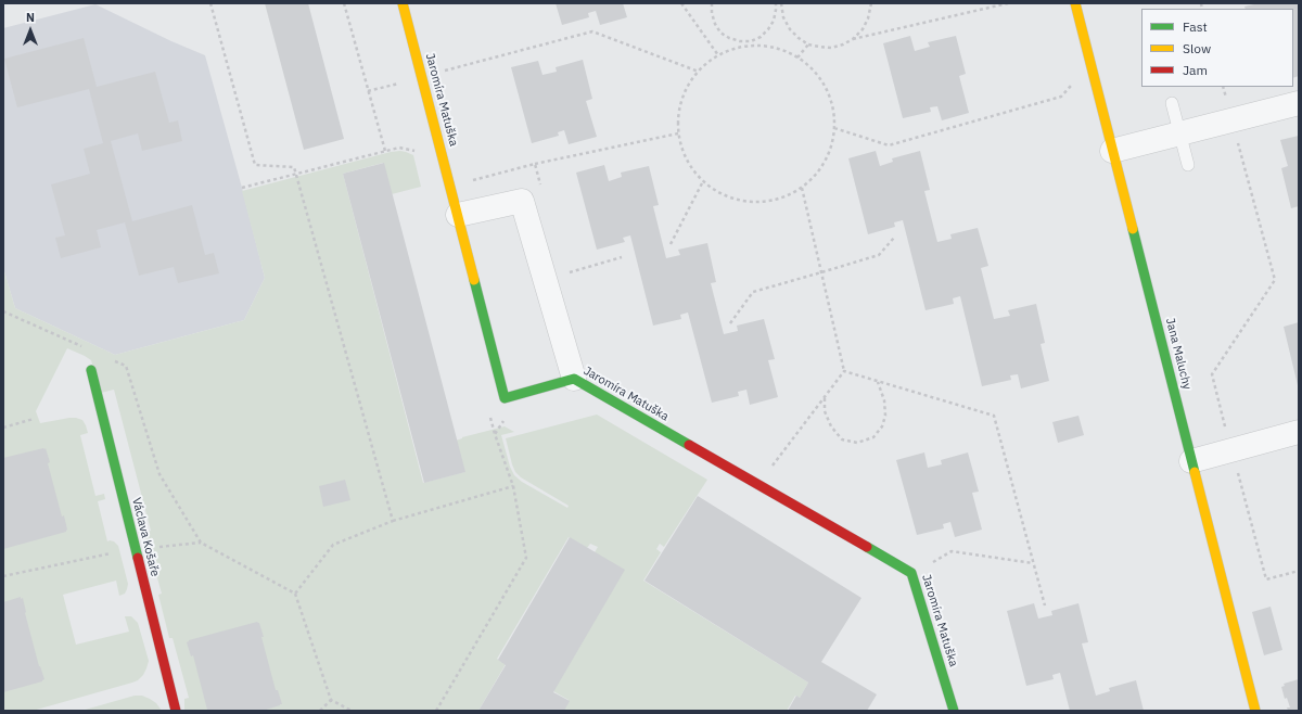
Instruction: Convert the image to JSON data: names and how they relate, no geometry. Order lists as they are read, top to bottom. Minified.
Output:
{"streets":{"street":["Jaromíra Matuška","Jana Maluchy","Václava Košaře"]},"legend":["Fast","Slow","Jam"],"north":"top"}
